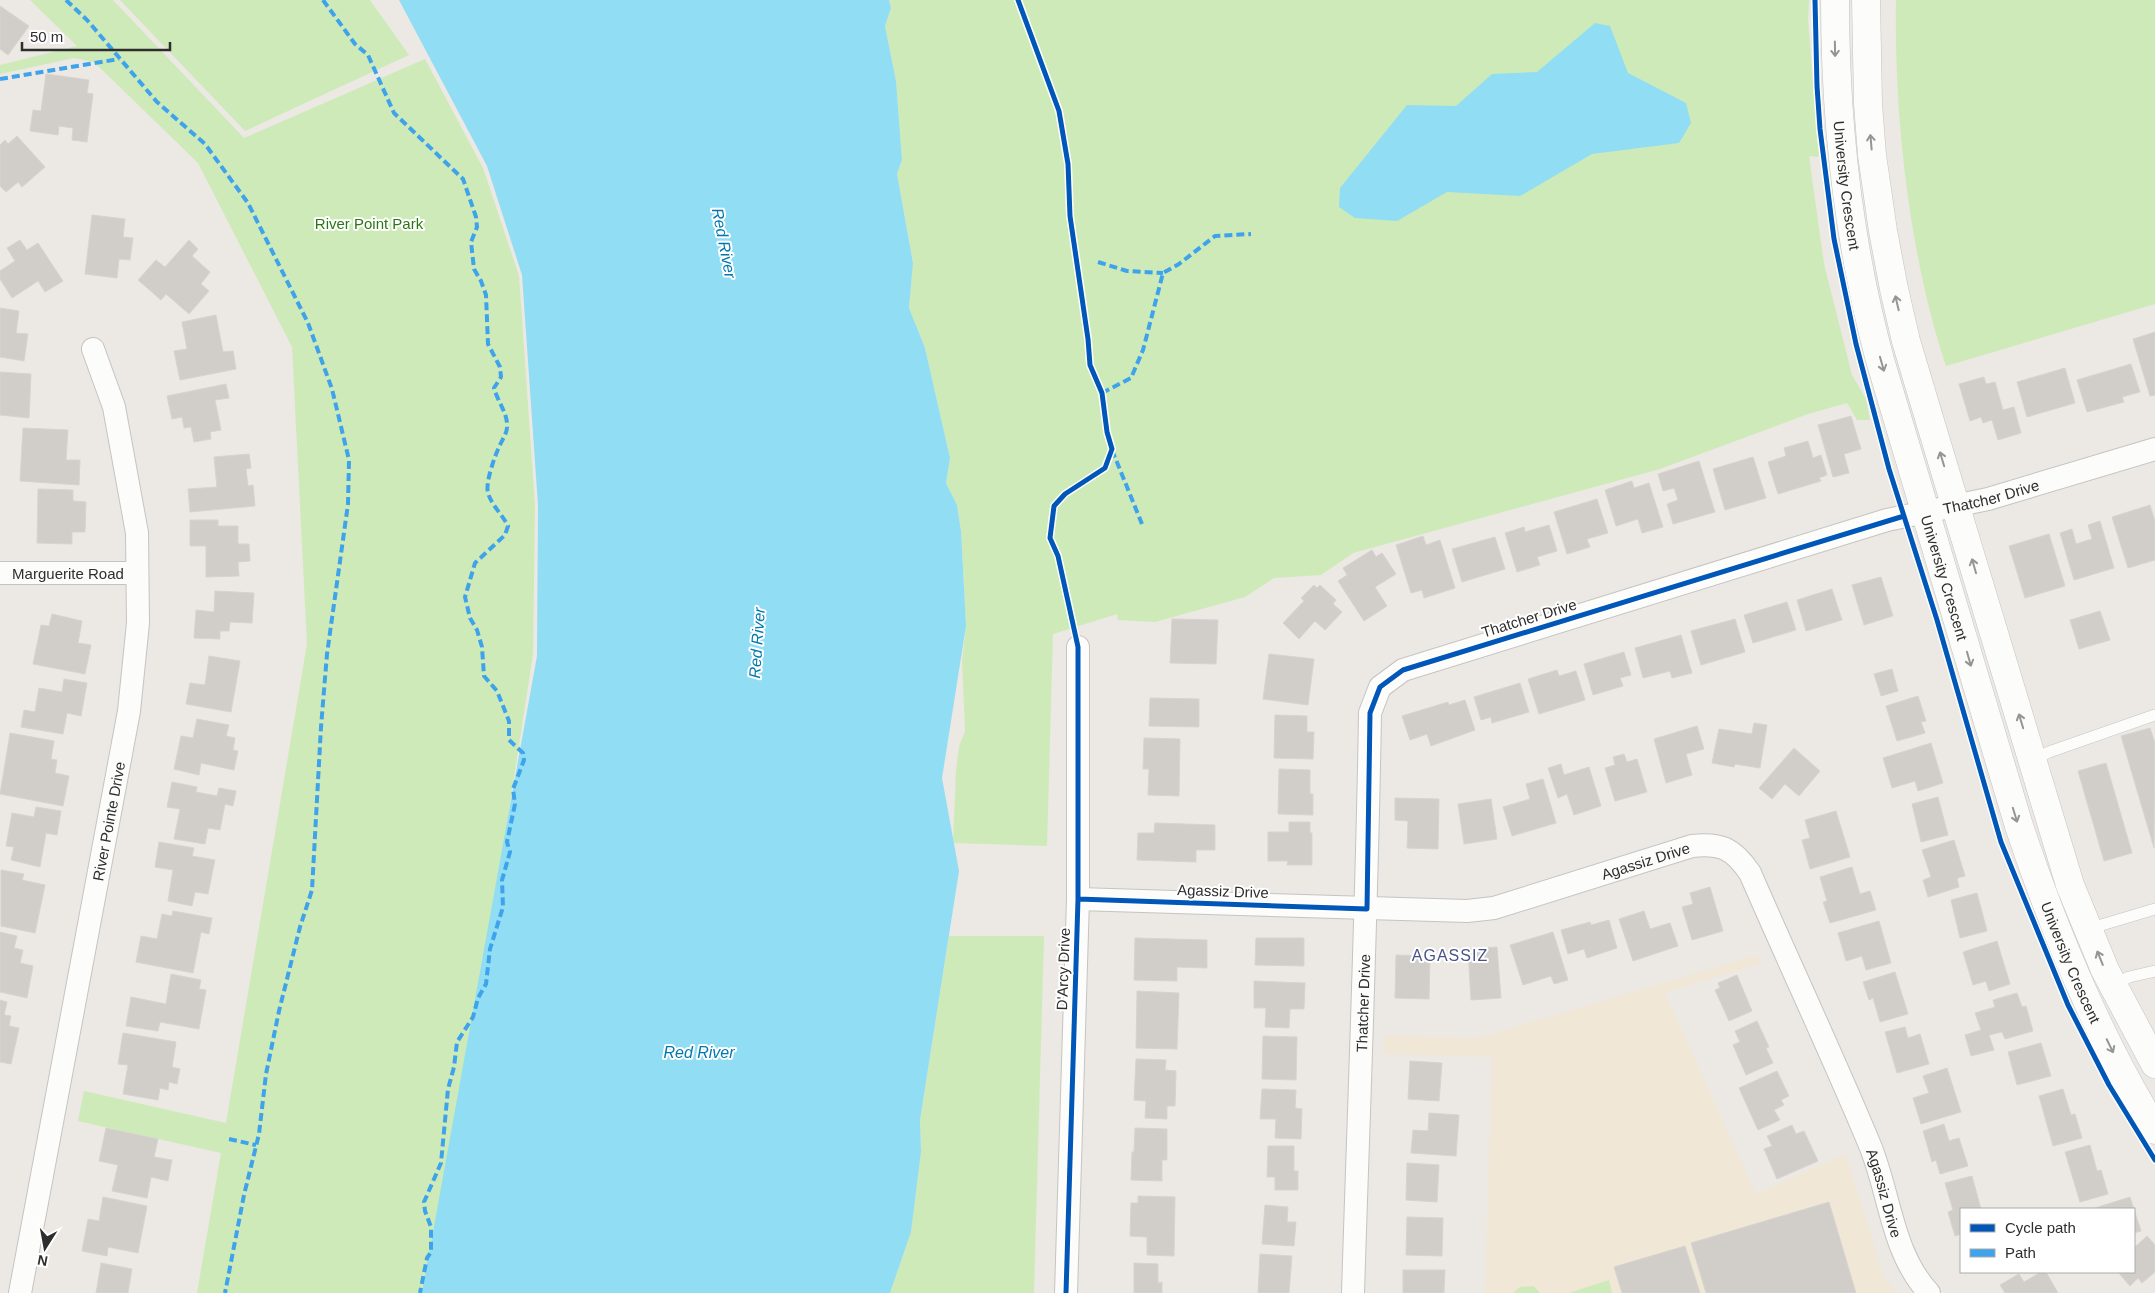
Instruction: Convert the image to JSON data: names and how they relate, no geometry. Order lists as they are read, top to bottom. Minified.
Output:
{"streets":{"main road":["University Crescent"],"street":["Thatcher Drive","Marguerite Road","River Pointe Drive","Agassiz Drive","D'Arcy Drive"]},"crossings":[["University Crescent","Thatcher Drive"],["Thatcher Drive","Agassiz Drive"],["Marguerite Road","River Pointe Drive"],["Agassiz Drive","D'Arcy Drive"]],"districts":["AGASSIZ"],"water":["Red River"],"parks":["River Point Park"],"legend":["Cycle path","Path"],"scale_bar":"50 m","north":"bottom"}
